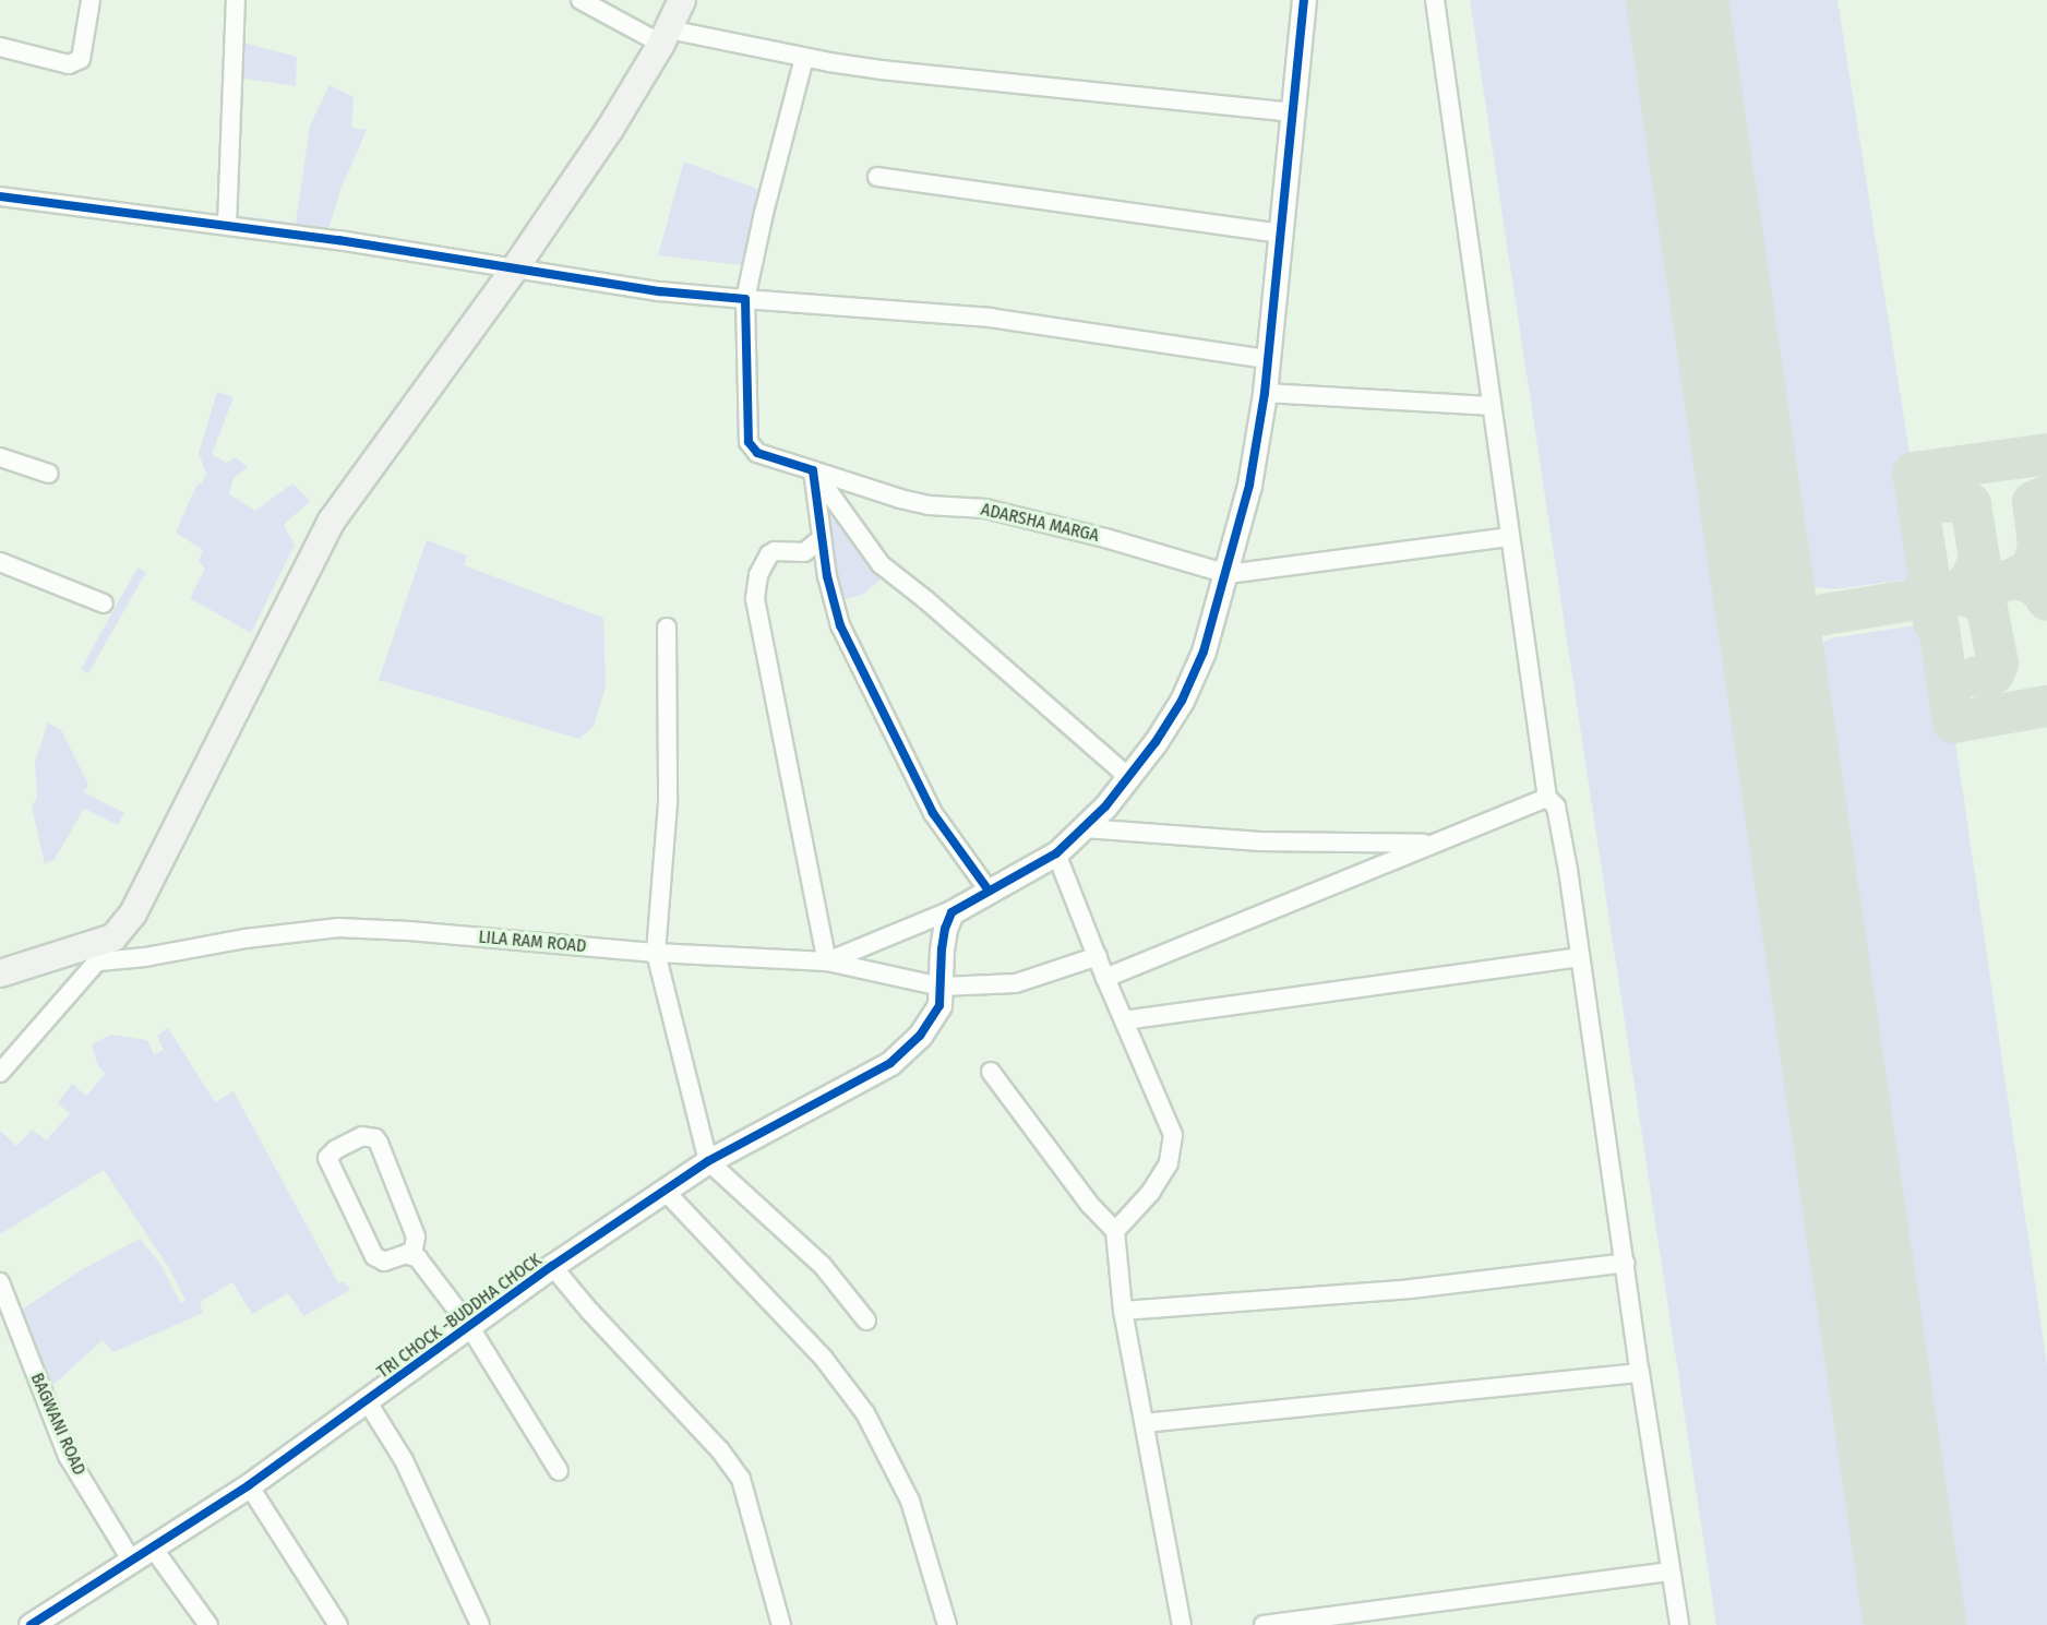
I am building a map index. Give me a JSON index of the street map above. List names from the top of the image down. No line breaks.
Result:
{"streets":{"street":["ADARSHA MARGA","LILA RAM ROAD","TRI CHOCK -BUDDHA CHOCK","BAGWANI ROAD"]},"crossings":[["LILA RAM ROAD","TRI CHOCK -BUDDHA CHOCK"],["TRI CHOCK -BUDDHA CHOCK","BAGWANI ROAD"]]}
